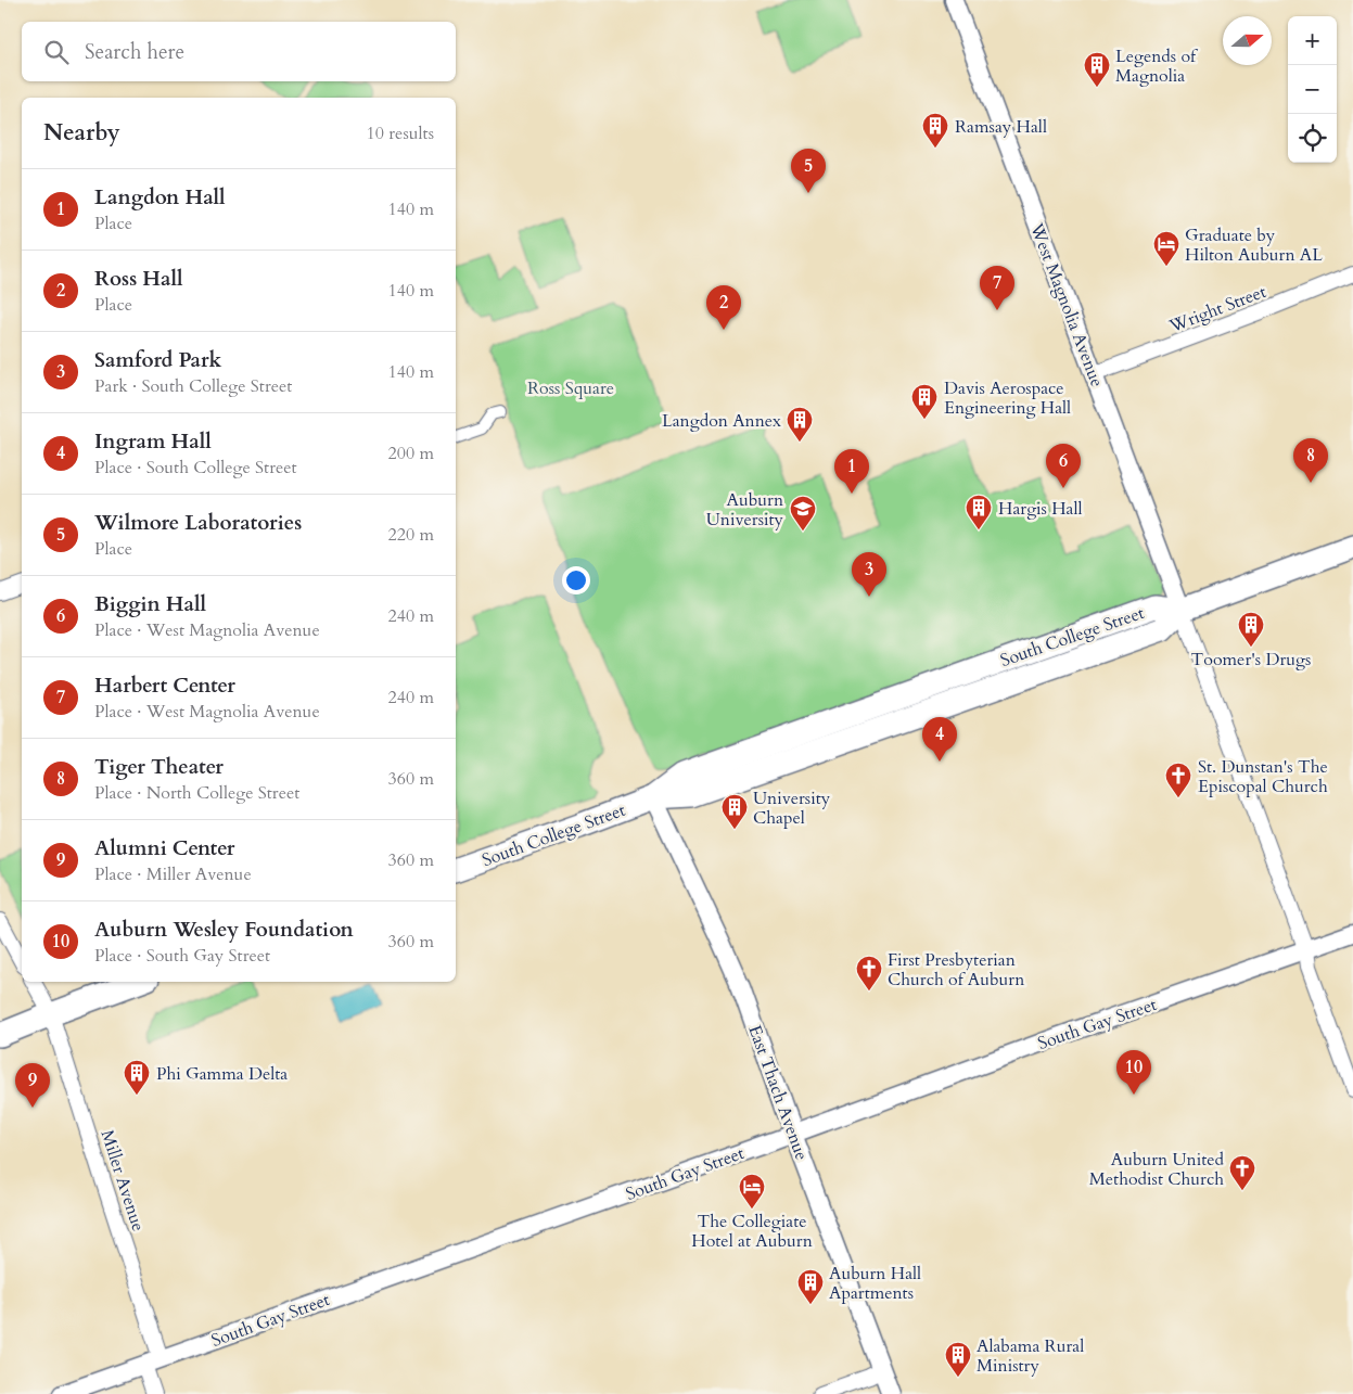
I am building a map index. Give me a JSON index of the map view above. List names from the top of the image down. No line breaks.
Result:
{"streets":{"main road":["South College Street"],"street":["West Magnolia Avenue","Wright Street","South Gay Street","East Thach Avenue","Miller Avenue"]},"crossings":[["West Magnolia Avenue","Wright Street"],["West Magnolia Avenue","South College Street"],["South College Street","East Thach Avenue"],["South Gay Street","East Thach Avenue"],["South Gay Street","Miller Avenue"]],"parks":["Ross Square"],"places":{"building":["Legends of Magnolia","Ramsay Hall","Davis Aerospace Engineering Hall","Langdon Annex","Hargis Hall","Toomer's Drugs","University Chapel","Phi Gamma Delta","Auburn Hall Apartments","Alabama Rural Ministry"],"hotel":["Graduate by Hilton Auburn AL","The Collegiate Hotel at Auburn"],"school or university":["Auburn University"],"church":["St. Dunstan's The Episcopal Church","First Presbyterian Church of Auburn","Auburn United Methodist Church"]},"north":"right","page":{"map_buttons":["+","−"],"search":"Search here","heading":["Nearby","10 results"],"pins":["5","7","2","8","6","1","3","4","10","9"],"list":[{"mark":"1","name":"Langdon Hall","note":"Place","value":"140 m"},{"mark":"2","name":"Ross Hall","note":"Place","value":"140 m"},{"mark":"3","name":"Samford Park","note":"Park · South College Street","value":"140 m"},{"mark":"4","name":"Ingram Hall","note":"Place · South College Street","value":"200 m"},{"mark":"5","name":"Wilmore Laboratories","note":"Place","value":"220 m"},{"mark":"6","name":"Biggin Hall","note":"Place · West Magnolia Avenue","value":"240 m"},{"mark":"7","name":"Harbert Center","note":"Place · West Magnolia Avenue","value":"240 m"},{"mark":"8","name":"Tiger Theater","note":"Place · North College Street","value":"360 m"},{"mark":"9","name":"Alumni Center","note":"Place · Miller Avenue","value":"360 m"},{"mark":"10","name":"Auburn Wesley Foundation","note":"Place · South Gay Street","value":"360 m"}]}}
